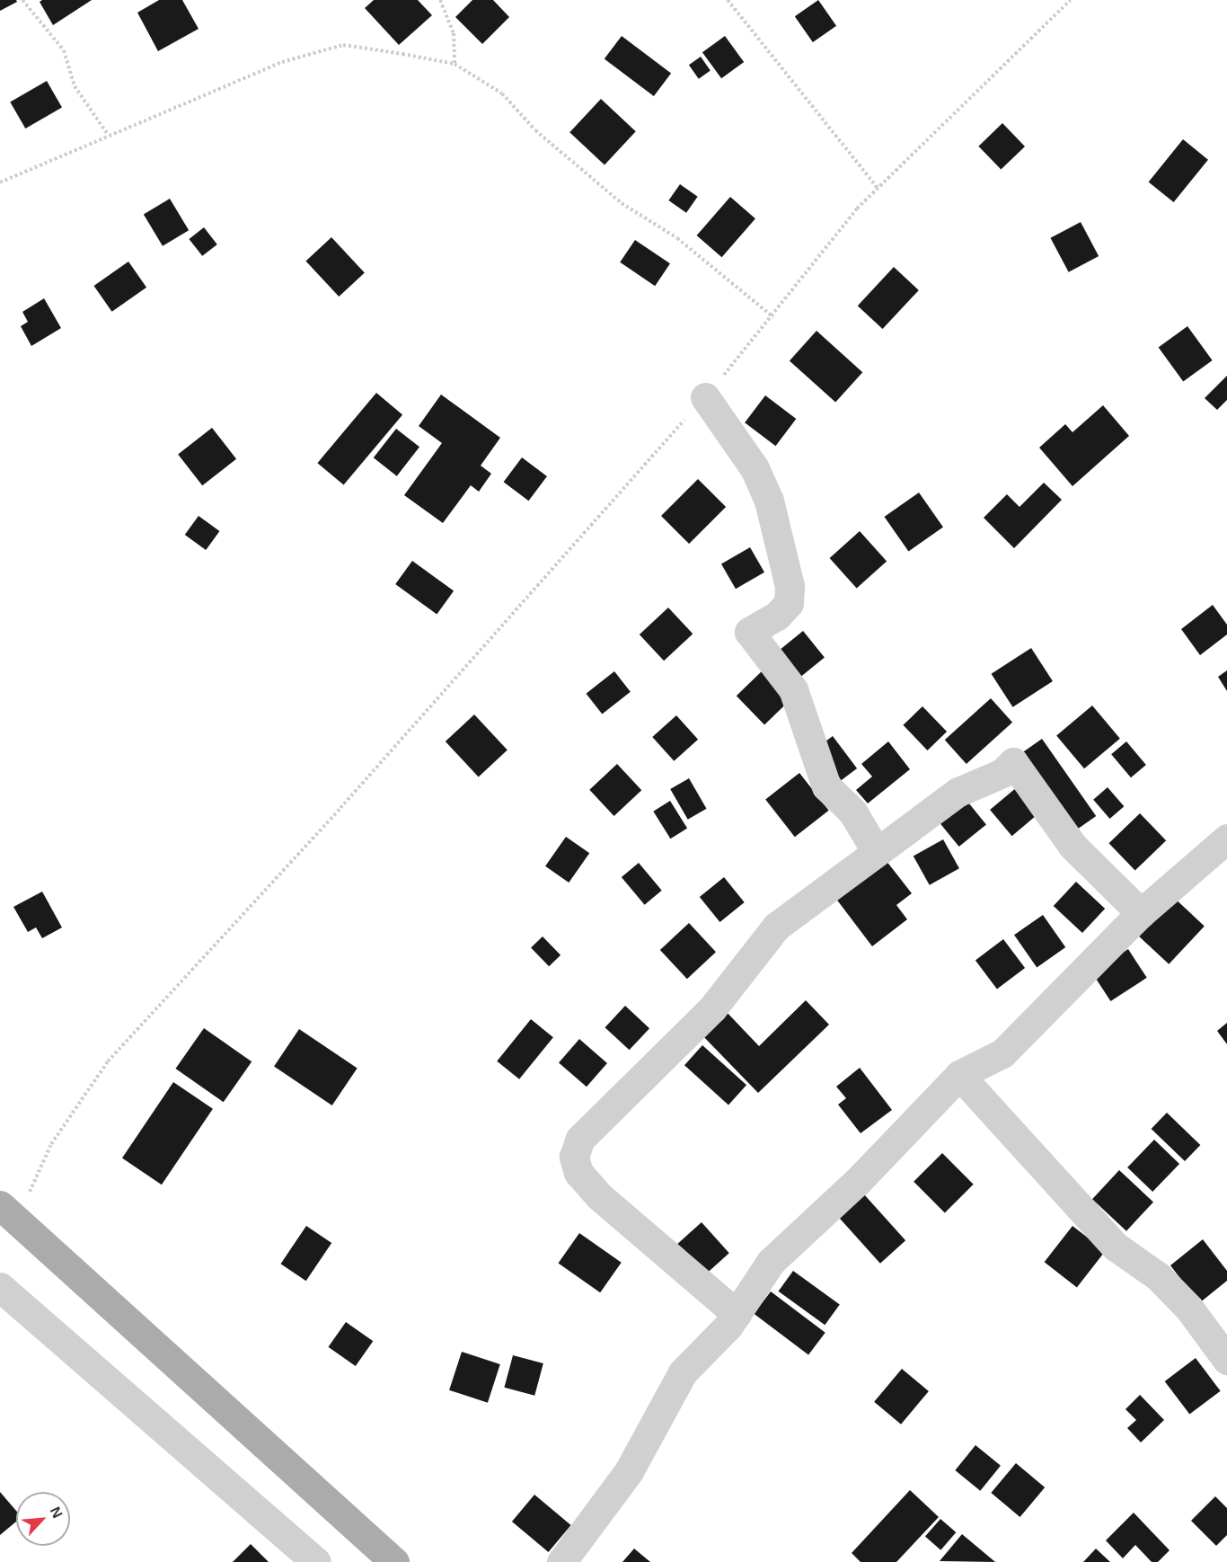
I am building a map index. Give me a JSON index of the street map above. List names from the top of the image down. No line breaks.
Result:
{"north":"top right"}
